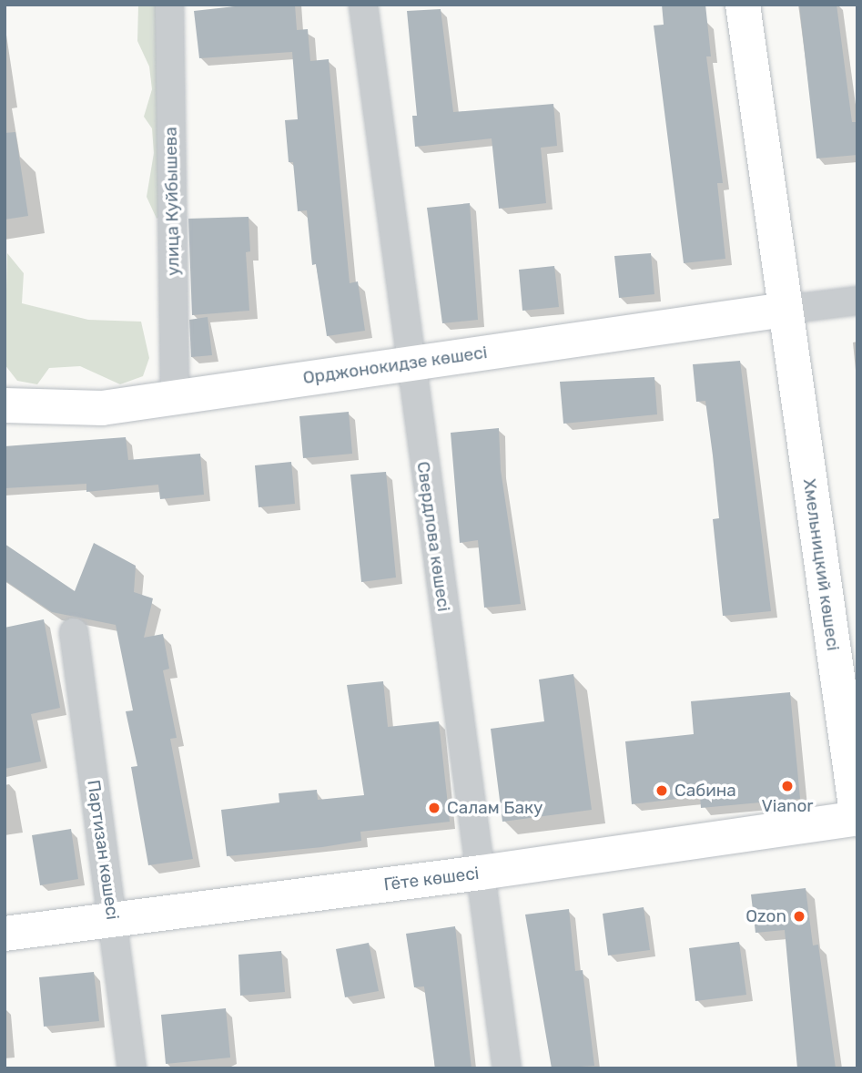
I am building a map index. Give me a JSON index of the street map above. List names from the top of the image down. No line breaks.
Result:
{"streets":{"main road":["Орджонокидзе көшесі","Хмельницкий көшесі","Гёте көшесі"],"street":["улица Куйбышева","Свердлова көшесі","Партизан көшесі"]},"crossings":[["улица Куйбышева","Орджонокидзе көшесі"],["Орджонокидзе көшесі","Свердлова көшесі"],["Орджонокидзе көшесі","Хмельницкий көшесі"],["Свердлова көшесі","Гёте көшесі"],["Хмельницкий көшесі","Гёте көшесі"],["Партизан көшесі","Гёте көшесі"]],"places":["Vianor","Сабина","Салам Баку","Ozon"]}
